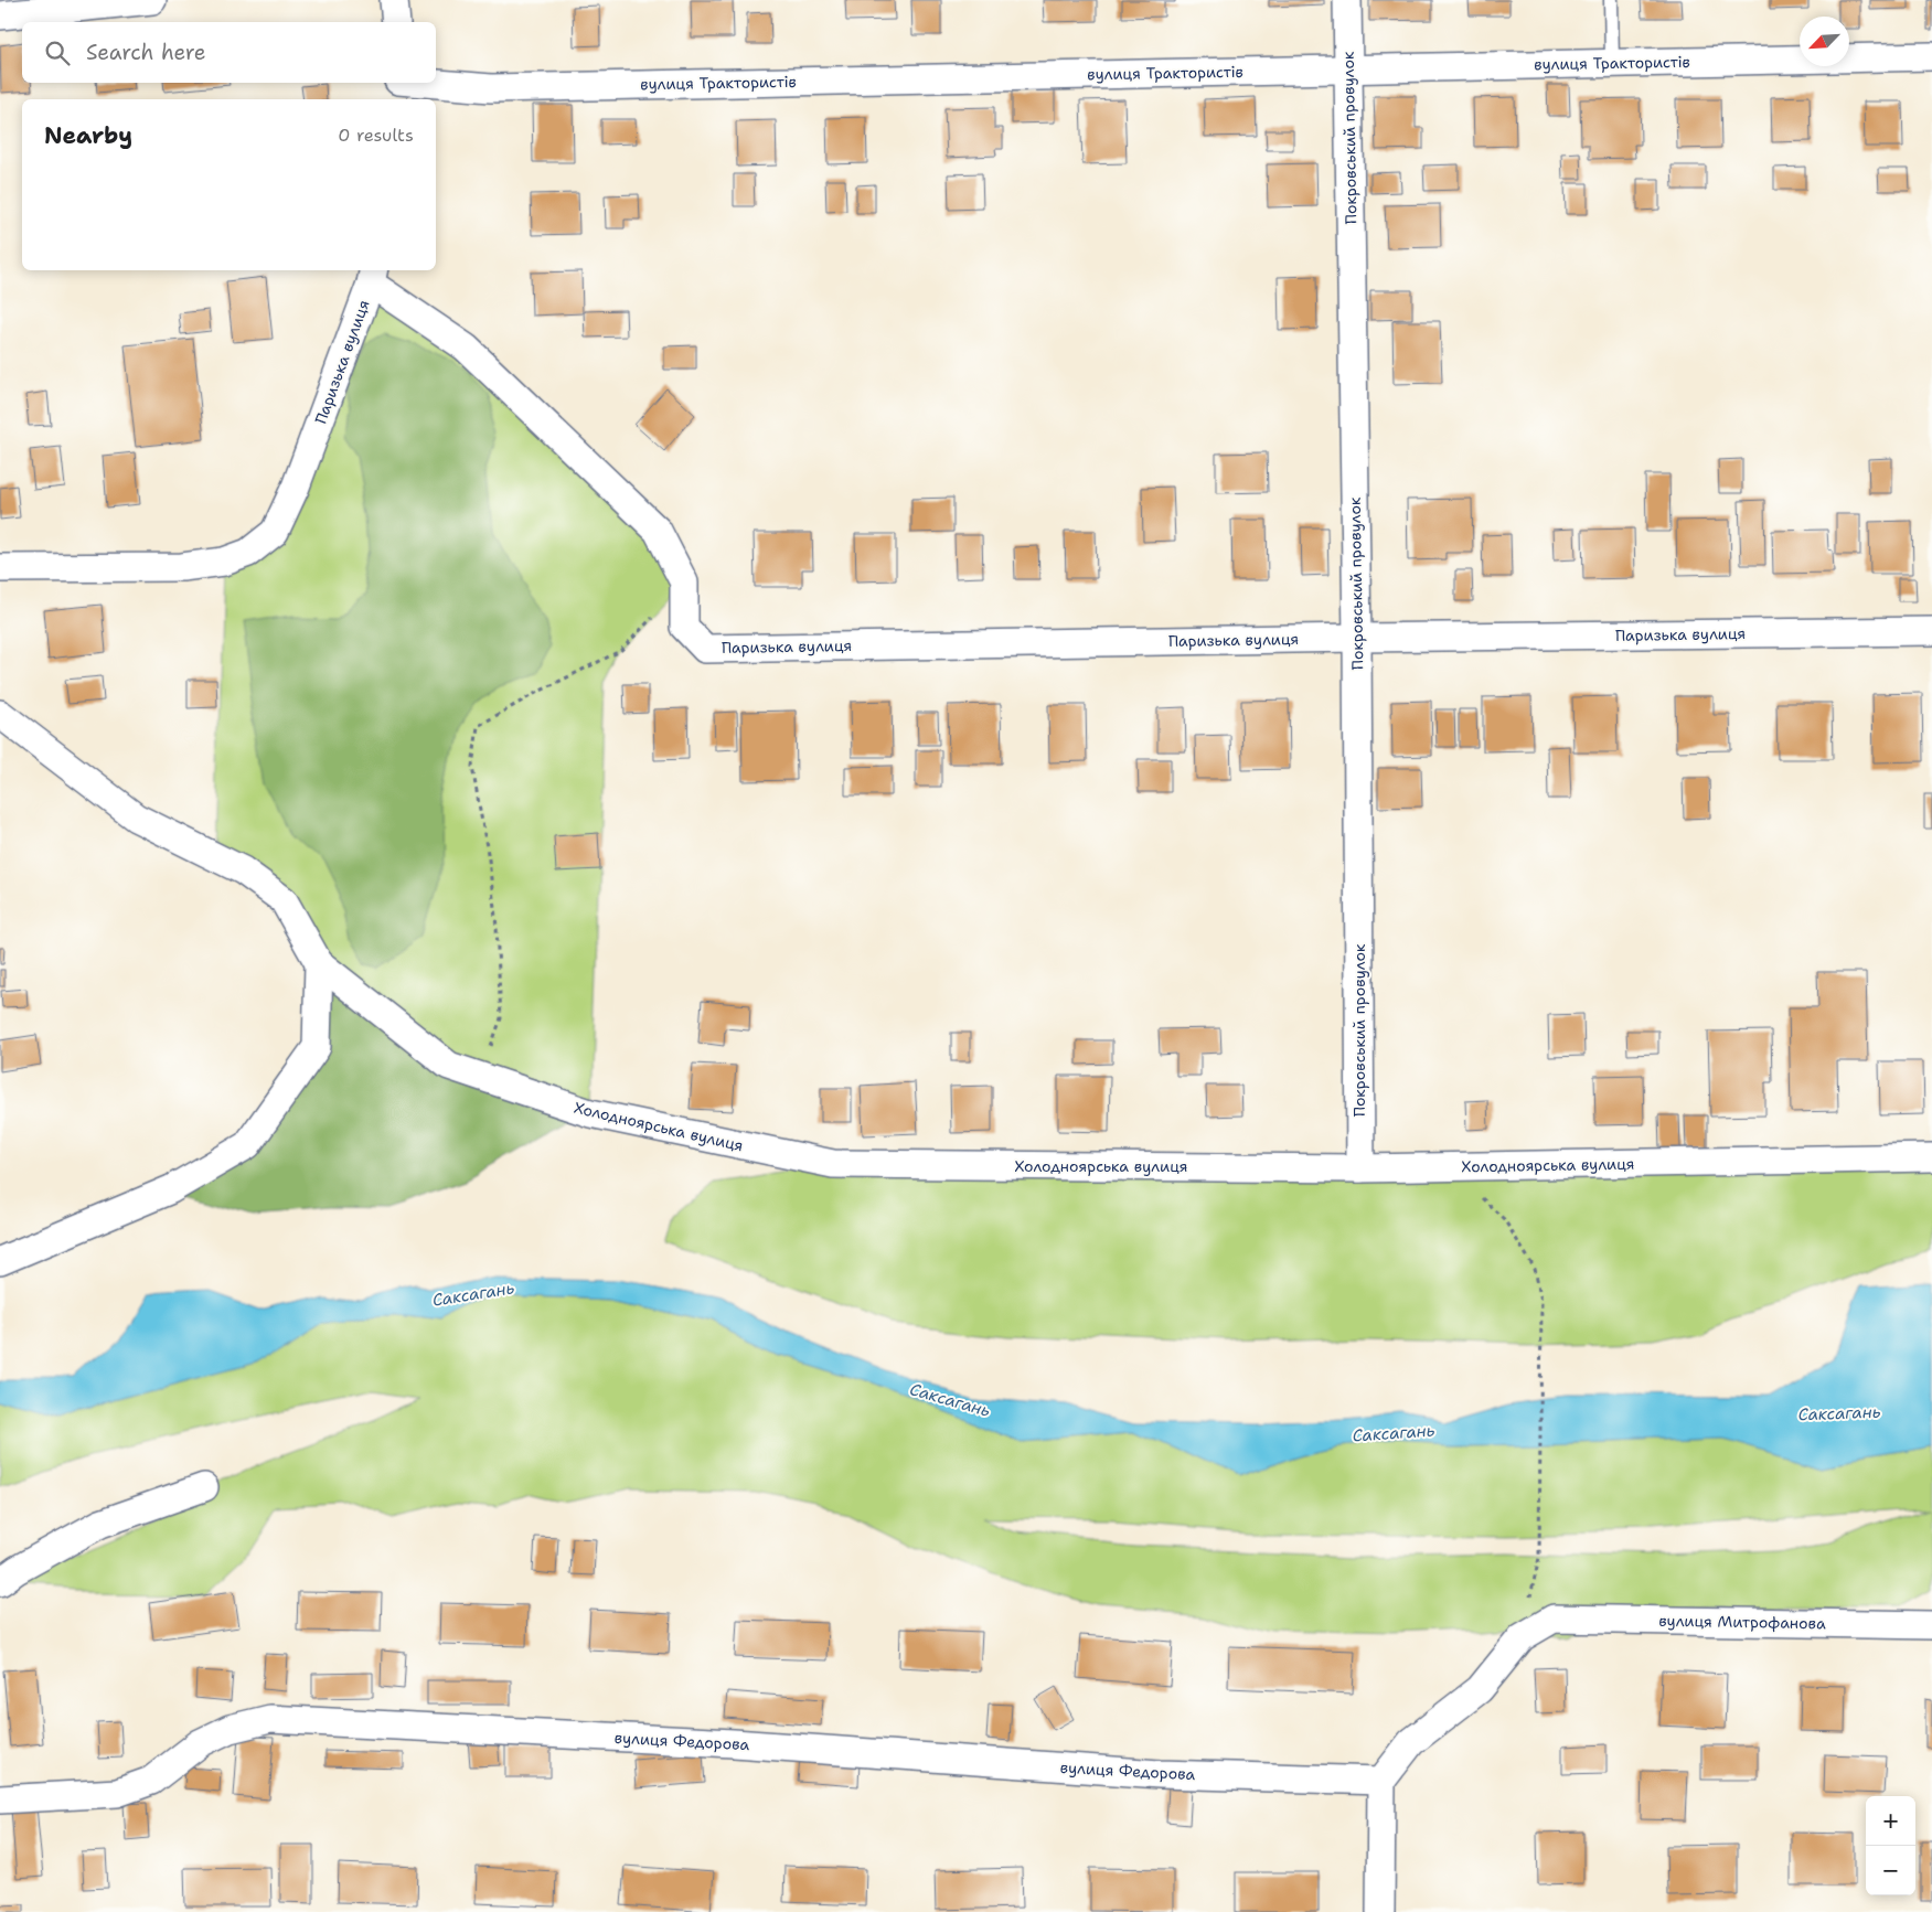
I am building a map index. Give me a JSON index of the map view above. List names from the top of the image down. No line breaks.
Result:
{"streets":{"street":["вулиця Трактористів","Покровський провулок","Паризька вулиця","Холодноярська вулиця","вулиця Митрофанова","вулиця Федорова"]},"crossings":[["вулиця Трактористів","Покровський провулок"],["Покровський провулок","Паризька вулиця"],["Покровський провулок","Холодноярська вулиця"],["вулиця Митрофанова","вулиця Федорова"]],"water":["Саксагань"],"north":"bottom left","page":{"search":"Search here","heading":["Nearby","0 results"],"map_buttons":["+","−"]}}
